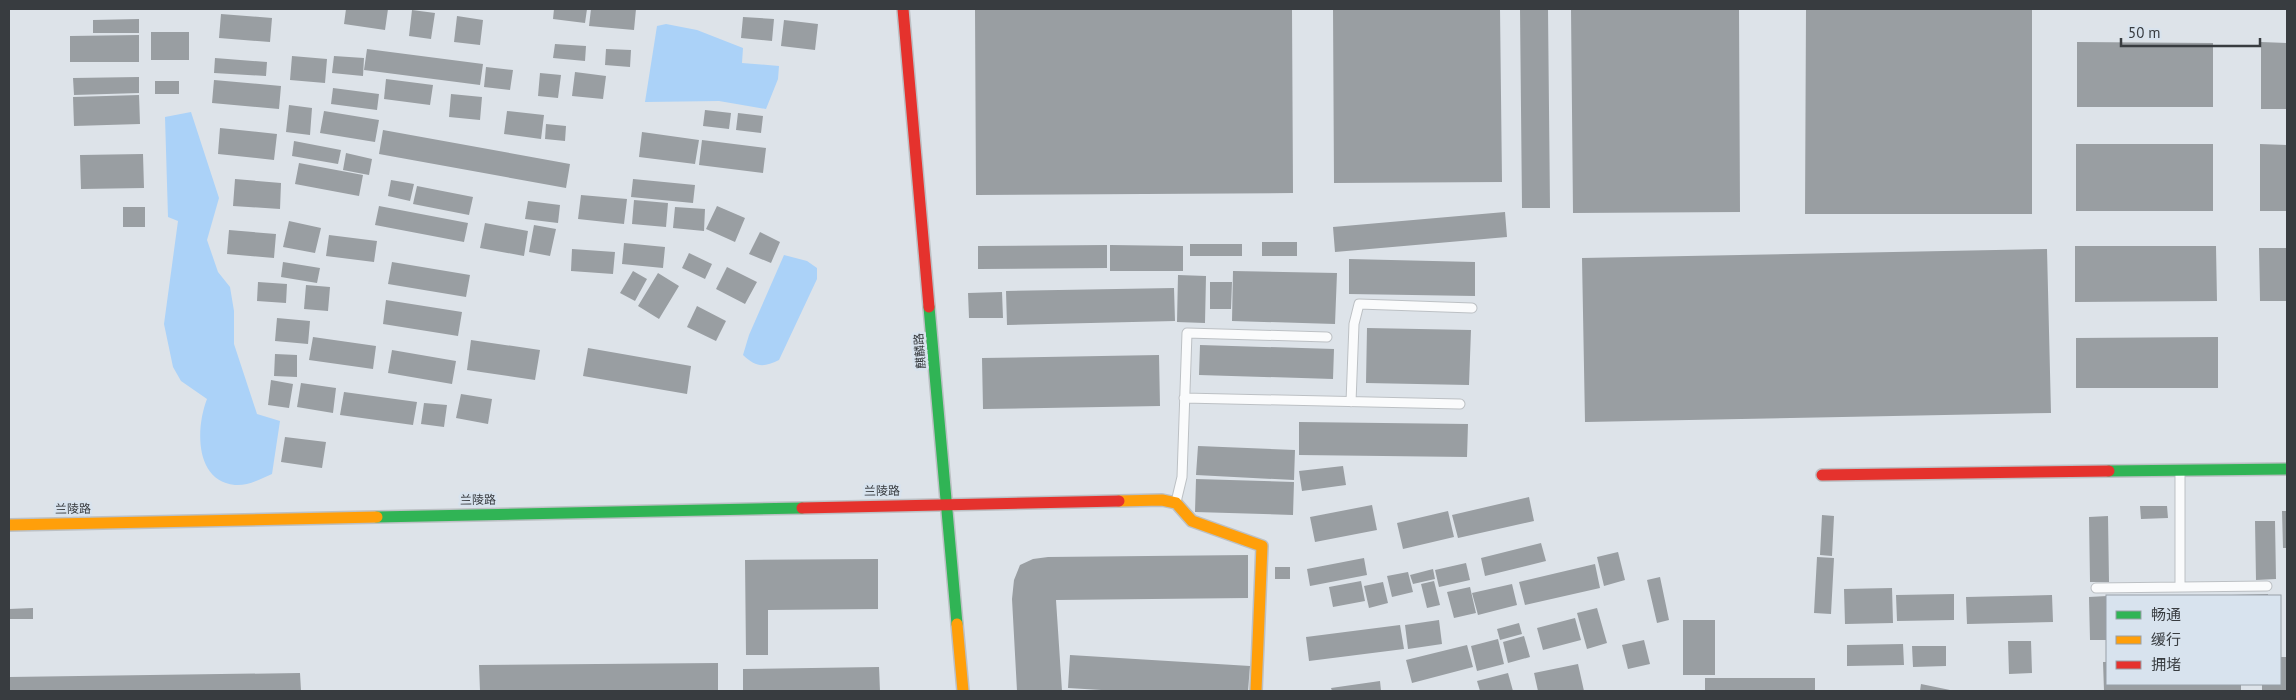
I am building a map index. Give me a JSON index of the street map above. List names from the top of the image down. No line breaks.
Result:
{"streets":{"street":["麒麟路","兰陵路"]},"crossings":[["麒麟路","兰陵路"]],"legend":["畅通","缓行","拥堵"],"scale_bar":"50 m"}
